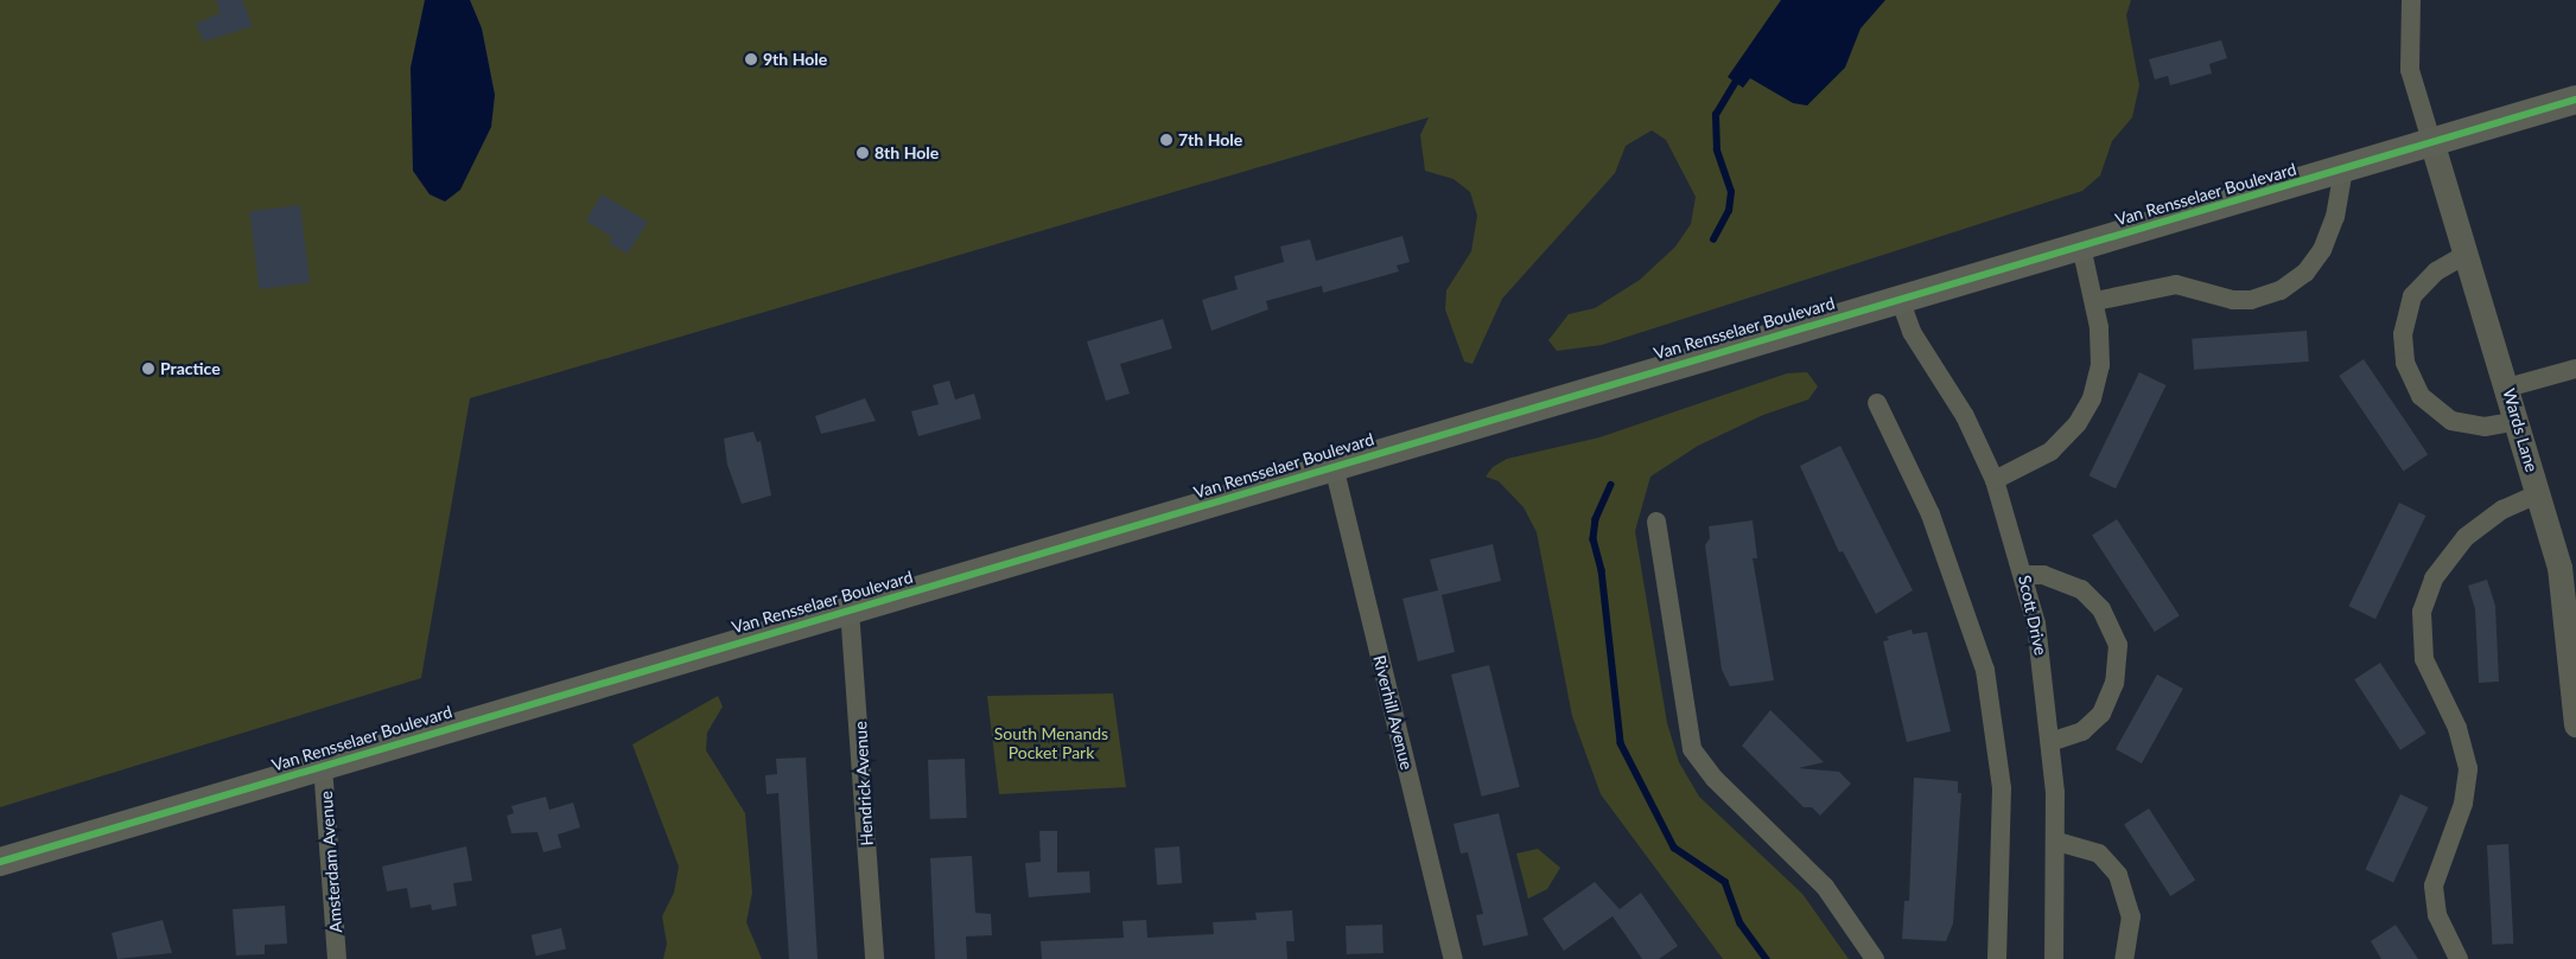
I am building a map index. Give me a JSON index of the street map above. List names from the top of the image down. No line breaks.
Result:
{"streets":{"main road":["Van Rensselaer Boulevard"],"street":["Wards Lane","Scott Drive","Riverhill Avenue","Hendrick Avenue","Amsterdam Avenue"]},"crossings":[["Van Rensselaer Boulevard","Wards Lane"],["Van Rensselaer Boulevard","Scott Drive"],["Van Rensselaer Boulevard","Riverhill Avenue"],["Van Rensselaer Boulevard","Hendrick Avenue"],["Van Rensselaer Boulevard","Amsterdam Avenue"]],"parks":["South Menands Pocket Park"],"places":["9th Hole","7th Hole","8th Hole","Practice"]}
